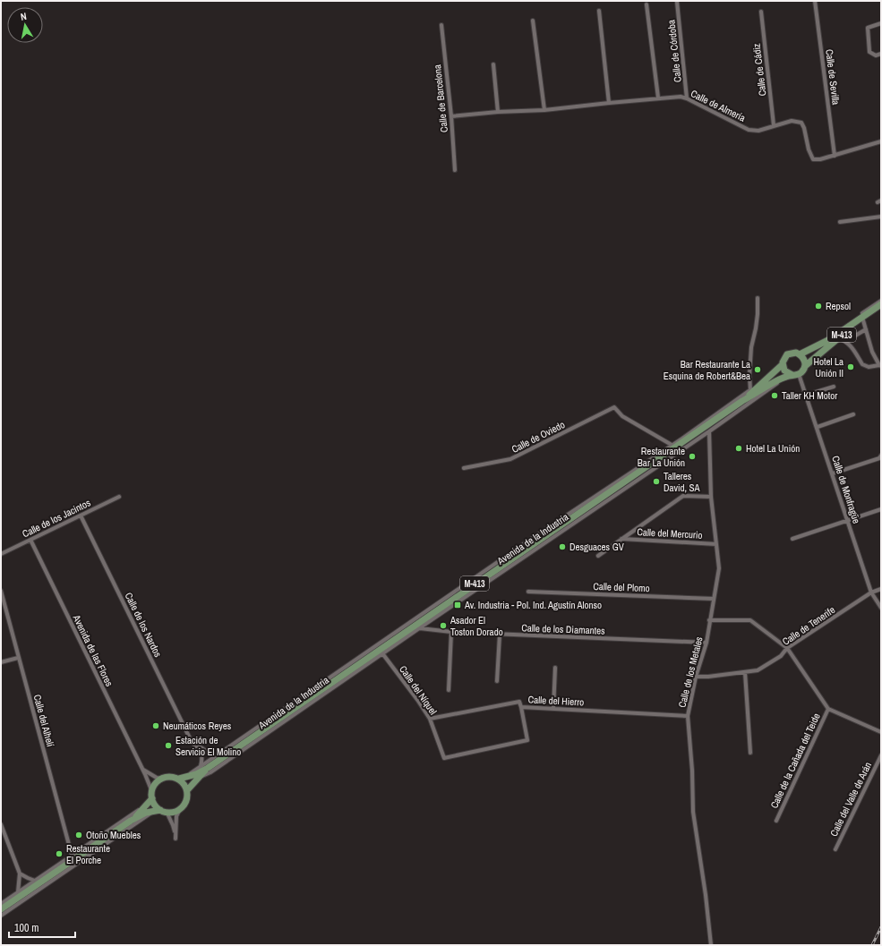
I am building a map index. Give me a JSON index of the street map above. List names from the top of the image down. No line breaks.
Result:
{"streets":{"main road":["M-413","Avenida de la Industria"],"street":["Calle de Córdoba","Calle de Cádiz","Calle de Sevilla","Calle de Barcelona","Calle de Almería","Calle de Oviedo","Calle de Monfragüe","Calle de los Jacintos","Calle del Mercurio","Calle del Plomo","Calle de los Nardos","Calle de Tenerife","Calle de los Diamantes","Avenida de las Flores","Calle de los Metales","Calle del Níquel","Calle del Hierro","Calle del Alhelí","Calle de la Cañada del Teide","Calle del Valle de Arán"]},"crossings":[["Calle de Córdoba","Calle de Almería"],["Calle de Cádiz","Calle de Almería"],["Calle de Sevilla","Calle de Almería"],["Calle de Barcelona","Calle de Almería"],["M-413","Calle de Monfragüe"],["M-413","Avenida de la Industria"],["M-413","Avenida de las Flores"],["Calle de Oviedo","Avenida de la Industria"],["Calle de Monfragüe","Avenida de la Industria"],["Calle de Monfragüe","Calle de Tenerife"],["Calle de los Jacintos","Calle de los Nardos"],["Calle de los Jacintos","Avenida de las Flores"],["Calle del Mercurio","Calle de los Metales"],["Avenida de la Industria","Calle de los Nardos"],["Avenida de la Industria","Calle de los Diamantes"],["Avenida de la Industria","Avenida de las Flores"],["Avenida de la Industria","Calle de los Metales"],["Avenida de la Industria","Calle del Níquel"],["Calle del Plomo","Calle de los Metales"],["Calle de Tenerife","Calle de los Metales"],["Calle de los Diamantes","Calle de los Metales"],["Calle de los Metales","Calle del Hierro"],["Calle del Níquel","Calle del Hierro"]],"places":{"other":["Repsol","Hotel La Unión II","Bar Restaurante La Esquina de Robert&Bea","Taller KH Motor","Hotel La Unión","Restaurante Bar La Unión","Talleres David, SA","Desguaces GV","Asador El Toston Dorado","Neumáticos Reyes","Estación de Servicio El Molino","Otoño Muebles","Restaurante El Porche"],"transit":["Av. Industria - Pol. Ind. Agustín Alonso"]},"scale_bar":"100 m","north":"top"}
